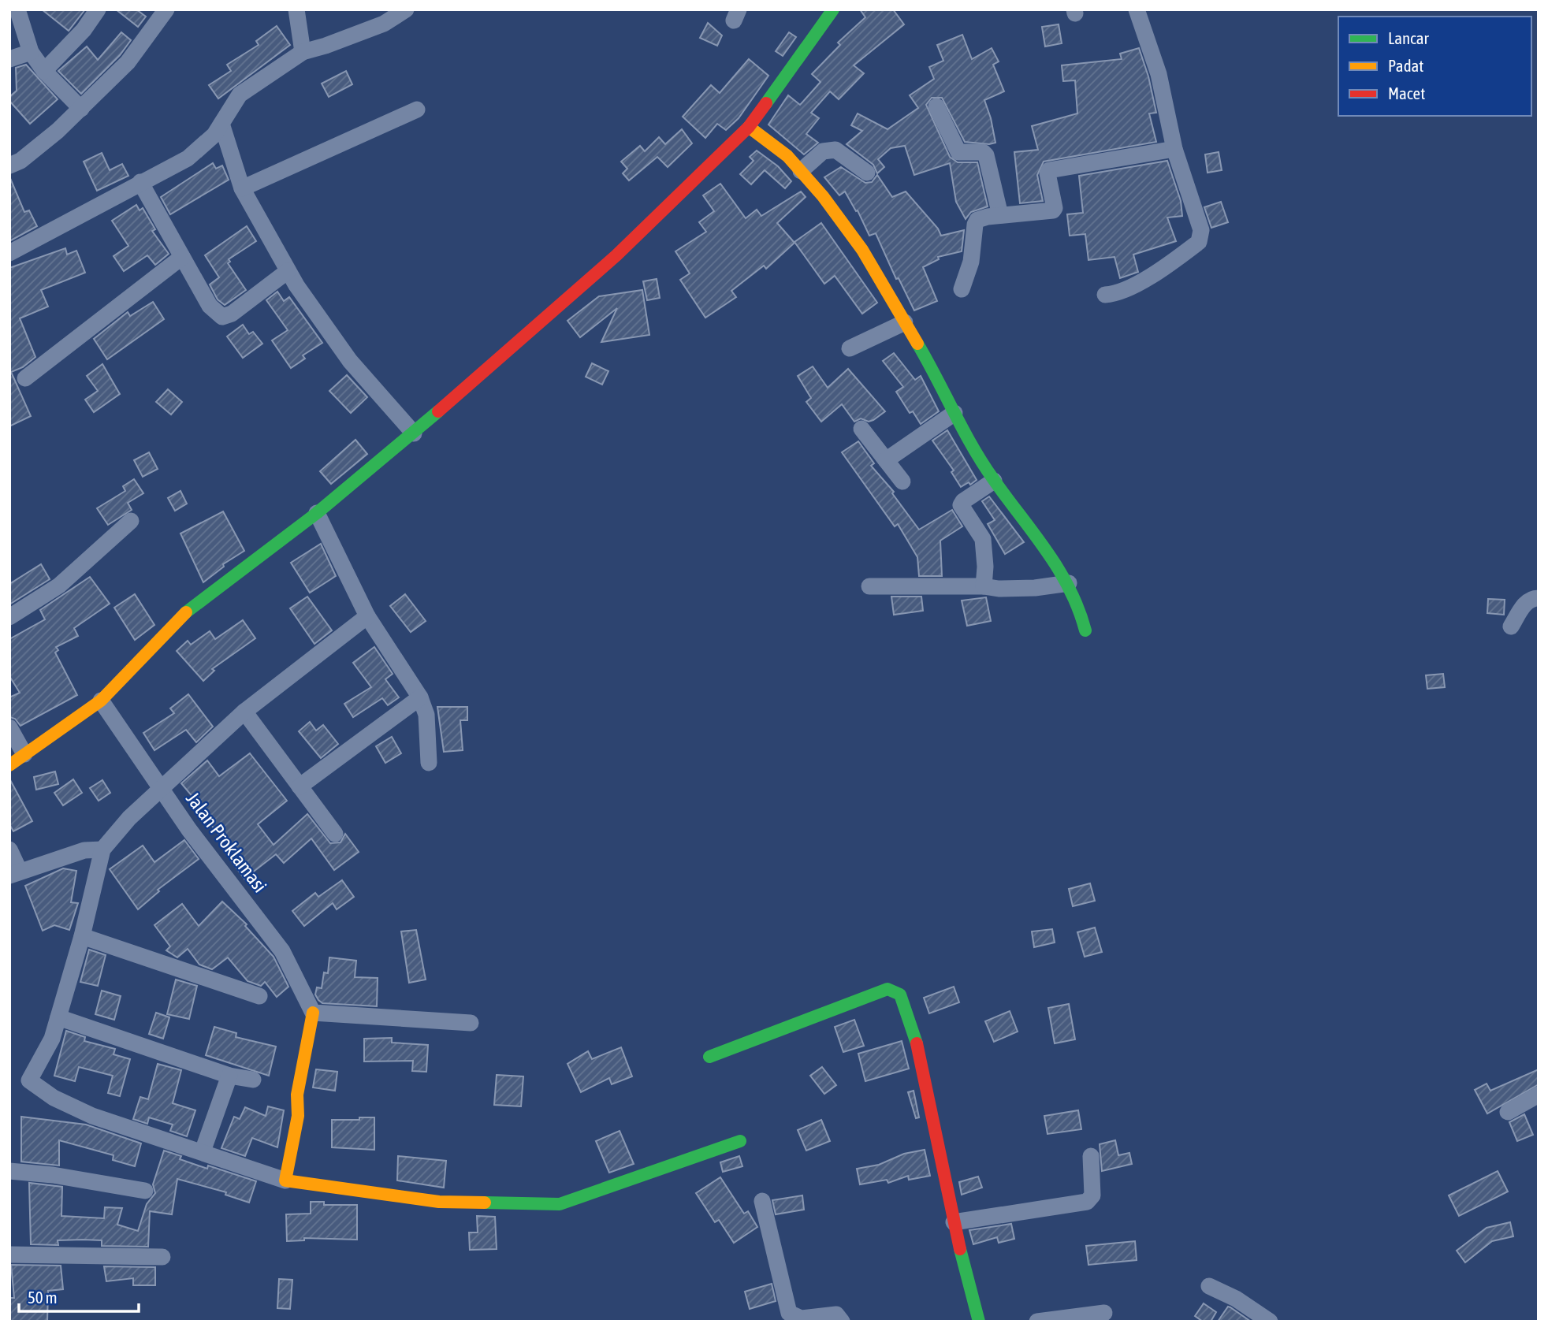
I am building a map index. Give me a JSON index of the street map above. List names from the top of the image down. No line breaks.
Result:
{"streets":{"street":["Jalan Proklamasi"]},"legend":["Lancar","Padat","Macet"],"scale_bar":"50 m"}
